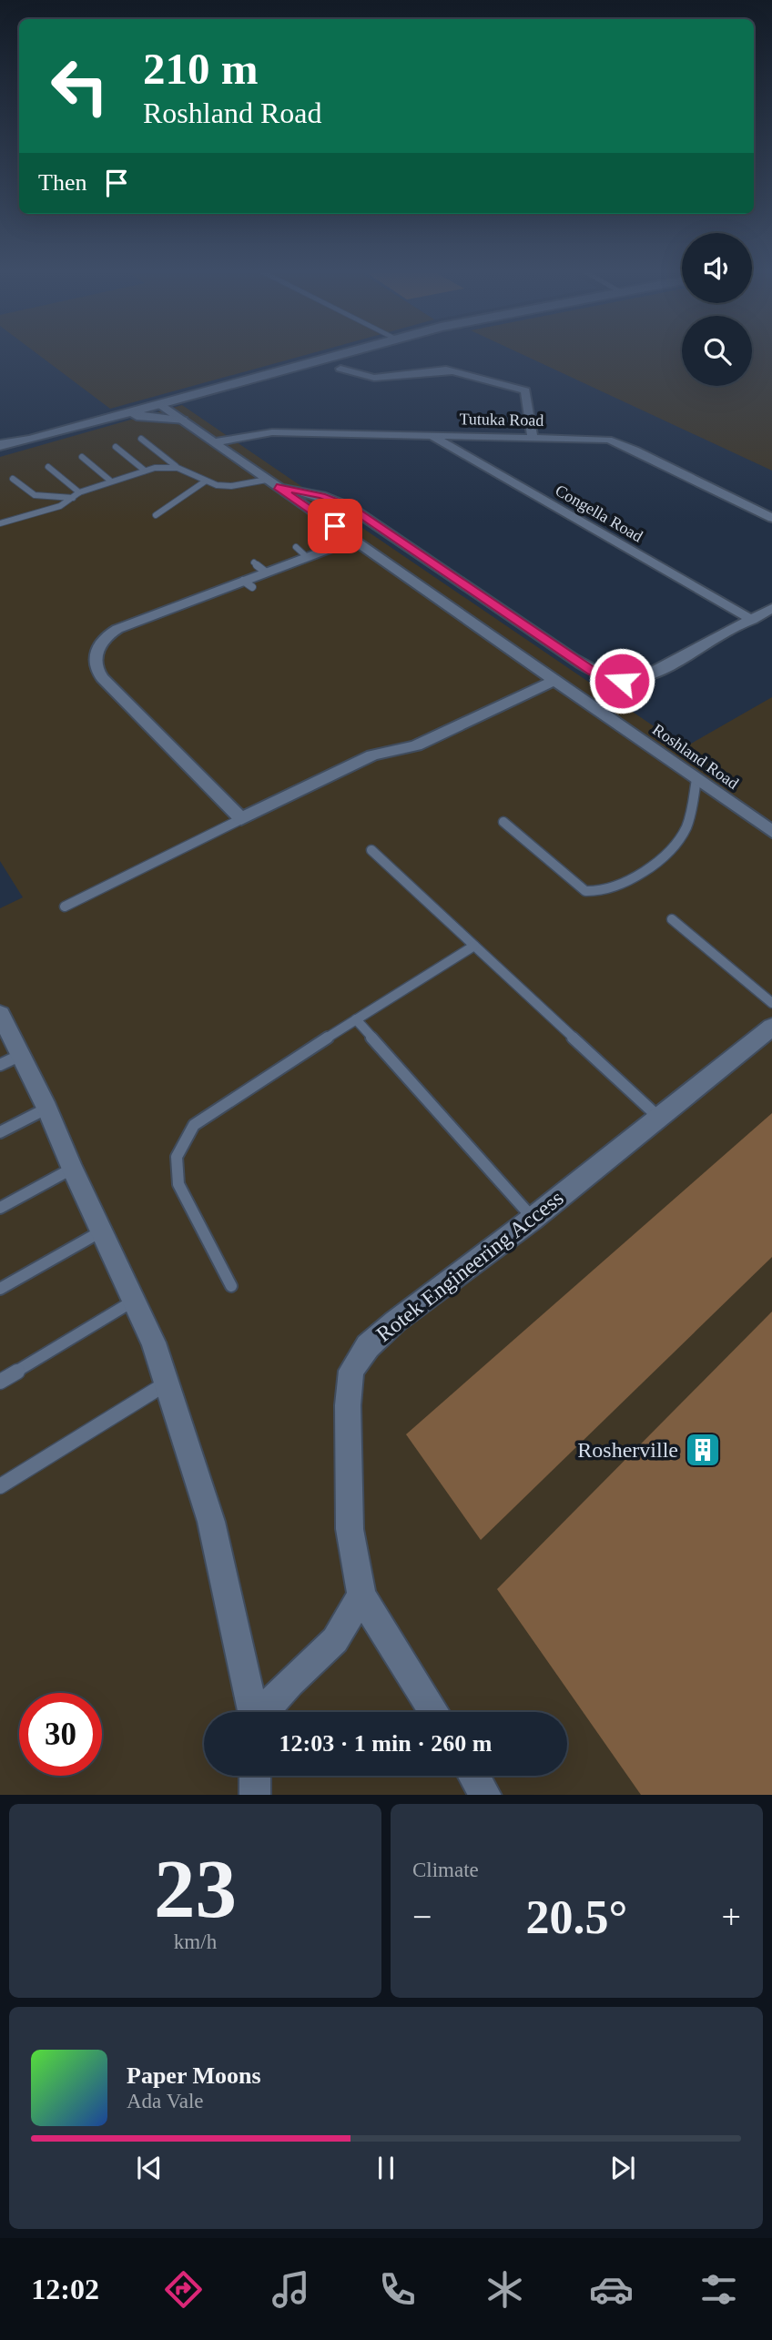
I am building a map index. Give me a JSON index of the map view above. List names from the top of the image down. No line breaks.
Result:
{"streets":{"street":["Tutuka Road","Congella Road","Roshland Road","Rotek Engineering Access"]},"crossings":[["Tutuka Road","Congella Road"],["Tutuka Road","Roshland Road"]],"places":{"building":["Rosherville"]},"page":{"turn":["210 m","Roshland Road"],"then":"Then","limit":"30","trip":"12:03 · 1 min · 260 m","tile":[["23","km/h"],"Climate"],"heat":["−","20.5°","+"],"song":["Paper Moons","Ada Vale"],"tabs":"12:02"}}
